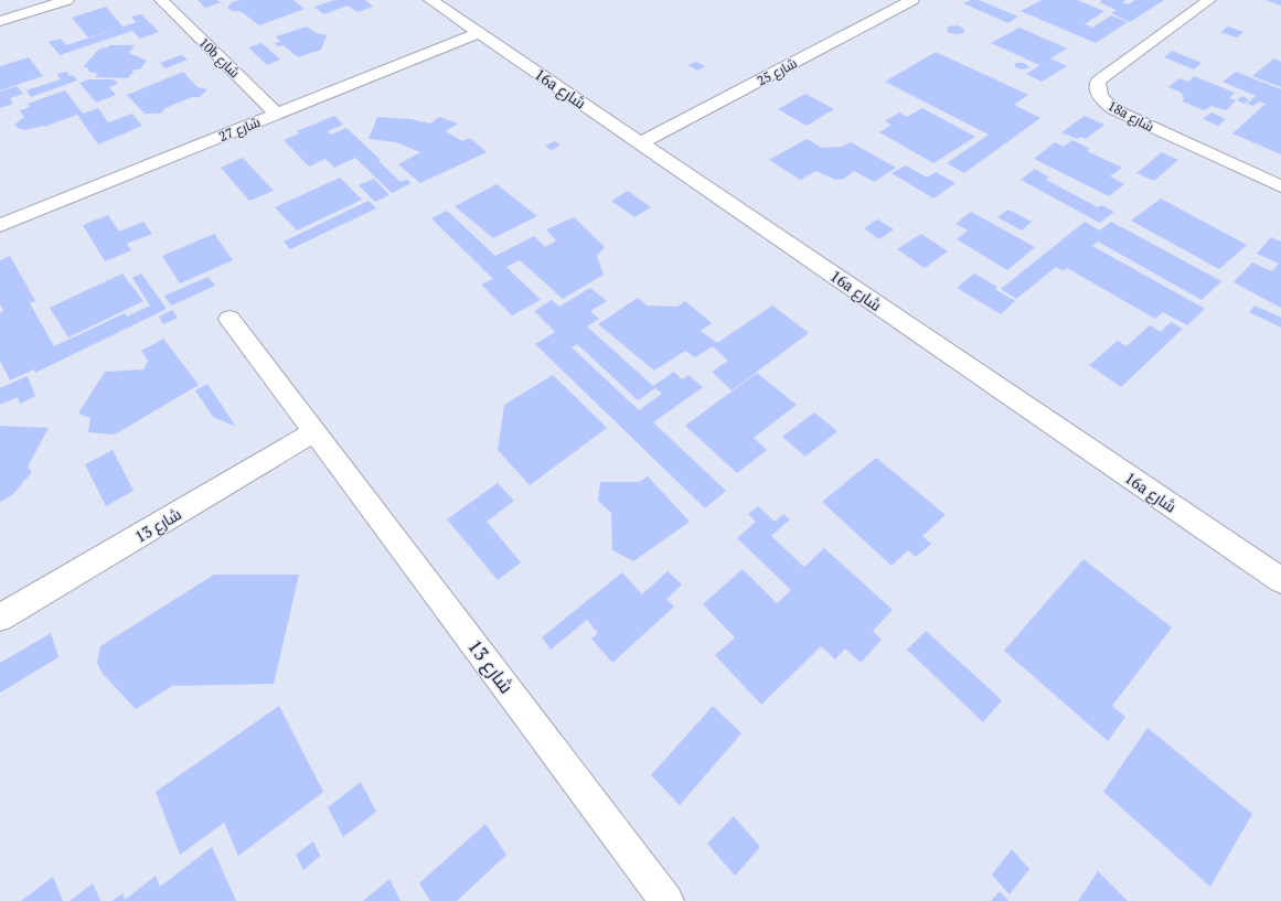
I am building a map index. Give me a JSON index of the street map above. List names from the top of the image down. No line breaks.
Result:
{"streets":{"street":["10b شارع","شارع 25","16a شارع","18a شارع","شارع 27","شارع 13"]},"crossings":[["10b شارع","شارع 27"],["شارع 25","16a شارع"],["16a شارع","شارع 27"]]}
